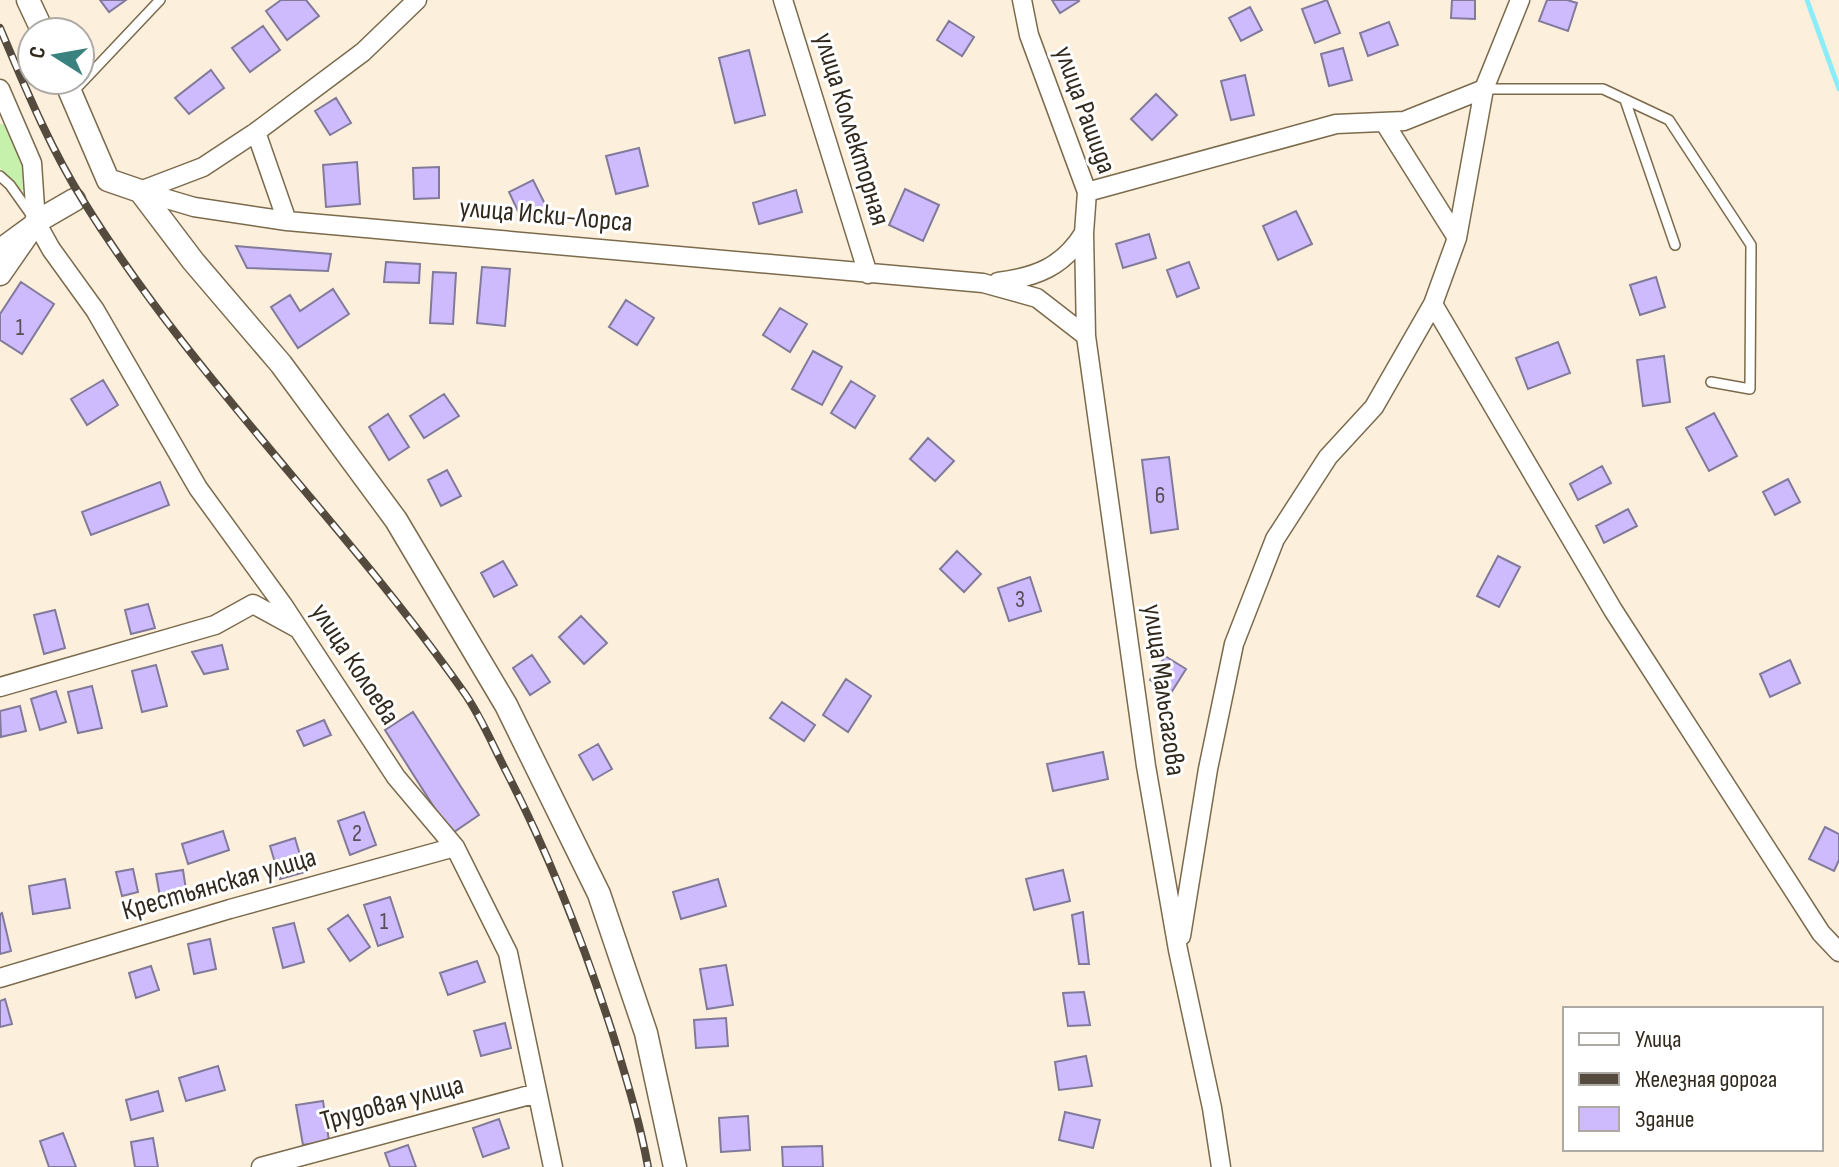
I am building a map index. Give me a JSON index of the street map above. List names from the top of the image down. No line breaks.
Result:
{"streets":{"street":["улица Рашида","улица Коллекторная","улица Иски-Лорса","улица Колоева","улица Мальсагова","Крестьянская улица","Трудовая улица"]},"crossings":[["улица Рашида","улица Мальсагова"],["улица Коллекторная","улица Иски-Лорса"],["улица Колоева","Крестьянская улица"],["улица Колоева","Трудовая улица"]],"house_numbers":["1","6","3","2","1"],"legend":["Улица","Железная дорога","Здание"],"north":"left"}
